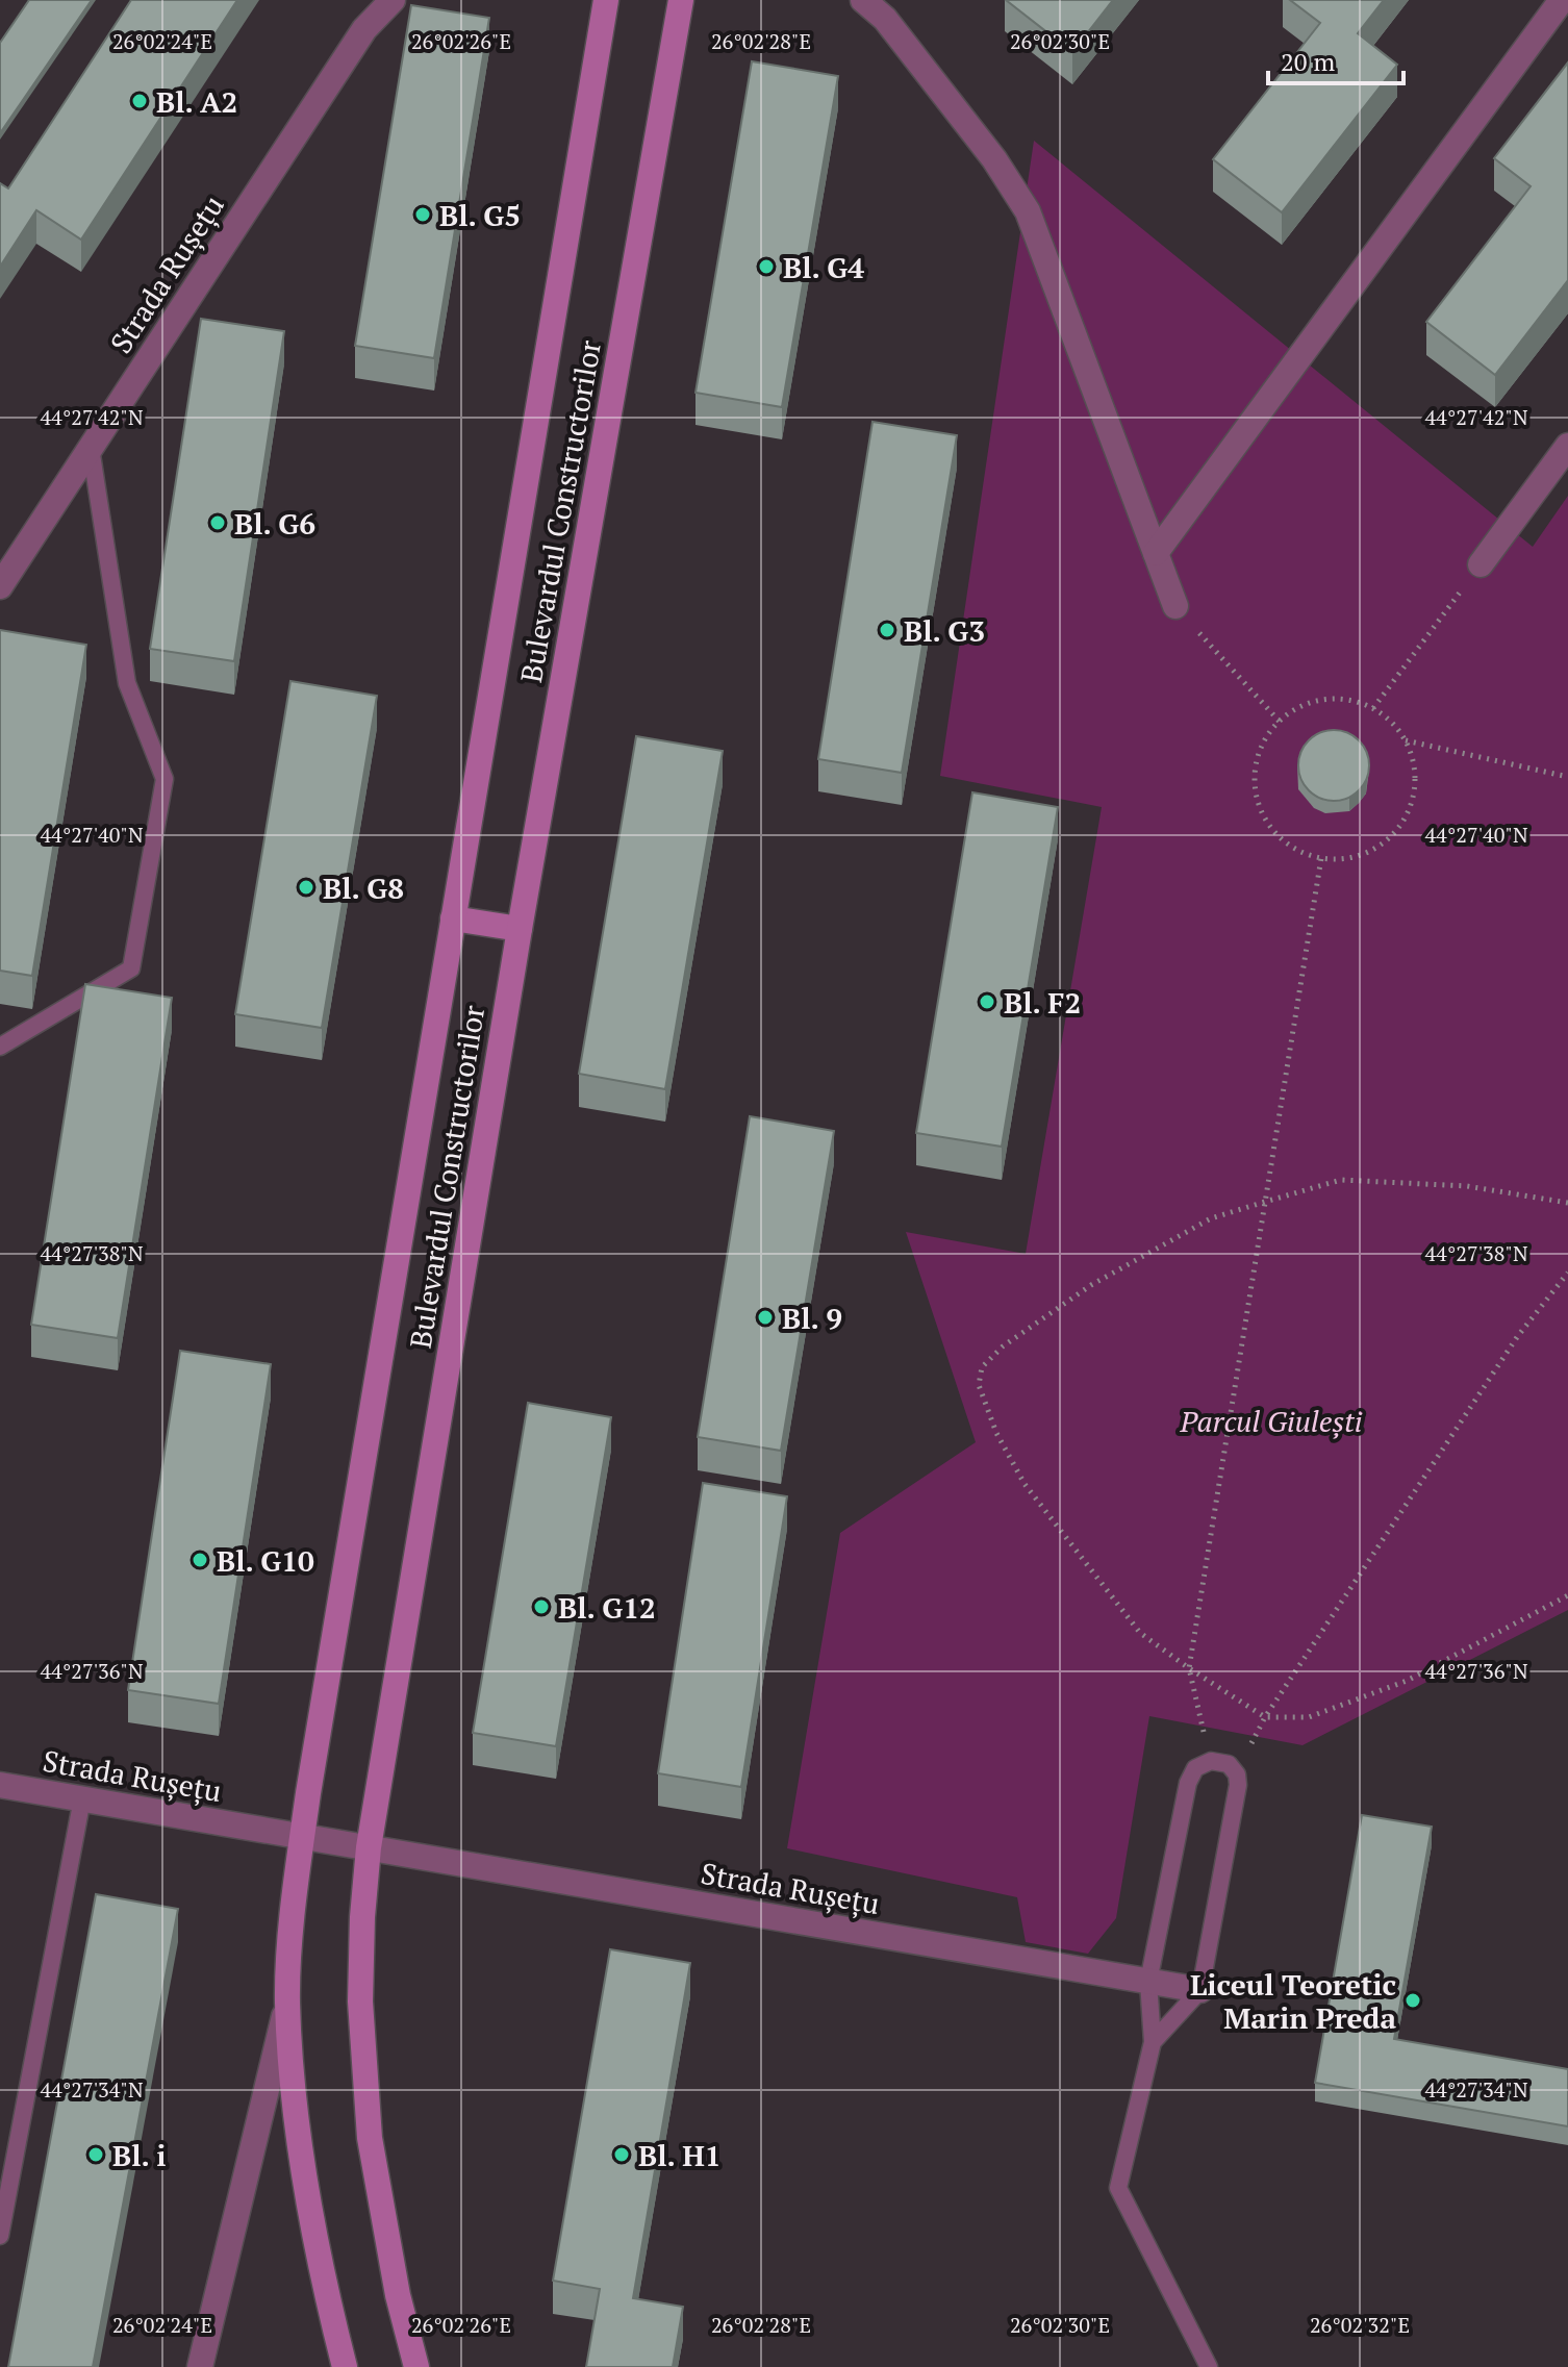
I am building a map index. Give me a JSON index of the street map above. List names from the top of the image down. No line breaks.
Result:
{"streets":{"street":["Strada Rușețu","Bulevardul Constructorilor"]},"crossings":[["Strada Rușețu","Bulevardul Constructorilor"]],"parks":["Parcul Giulești"],"places":["Bl. A2","Bl. G5","Bl. G4","Bl. G6","Bl. G3","Bl. G8","Bl. F2","Bl. 9","Bl. G10","Bl. G12","Liceul Teoretic Marin Preda","Bl. i","Bl. H1"],"scale_bar":"20 m","coordinates":["26°02'24\"E","26°02'26\"E","26°02'28\"E","26°02'30\"E","44°27'42\"N","44°27'40\"N","44°27'38\"N","44°27'36\"N","44°27'34\"N","26°02'32\"E"]}
